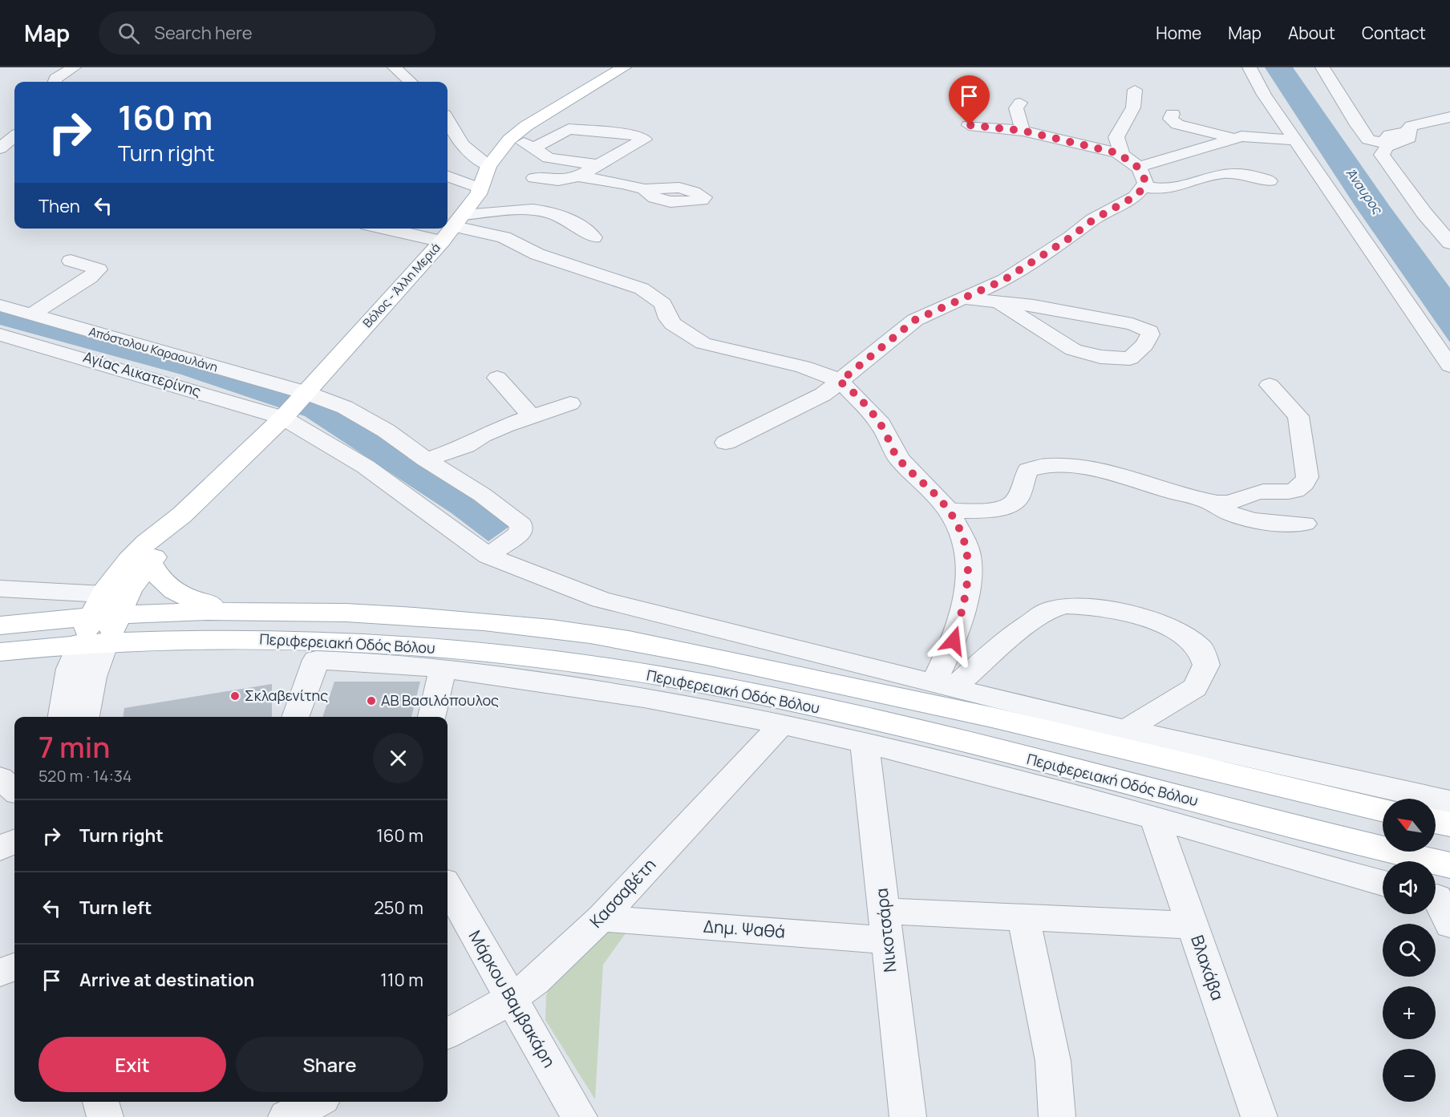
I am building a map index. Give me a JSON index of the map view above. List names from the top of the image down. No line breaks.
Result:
{"streets":{"main road":["Βόλος - Άλλη Μεριά","Περιφερειακή Οδός Βόλου"],"street":["Απόστολου Καραουλάνη","Αγίας Αικατερίνης","Κασσαβέτη","Δημ. Ψαθά","Νικοτσάρα","Βλαχάβα","Μάρκου Βαμβακάρη"]},"crossings":[["Βόλος - Άλλη Μεριά","Απόστολου Καραουλάνη"],["Βόλος - Άλλη Μεριά","Αγίας Αικατερίνης"],["Βόλος - Άλλη Μεριά","Περιφερειακή Οδός Βόλου"],["Απόστολου Καραουλάνη","Αγίας Αικατερίνης"],["Κασσαβέτη","Δημ. Ψαθά"],["Κασσαβέτη","Μάρκου Βαμβακάρη"],["Δημ. Ψαθά","Νικοτσάρα"],["Δημ. Ψαθά","Βλαχάβα"]],"water":["Άναυρος"],"places":["Σκλαβενίτης","ΑΒ Βασιλόπουλος"],"north":"top left","page":{"header":"Map","search":"Search here","nav":["Home","Map","About","Contact"],"turn":["160 m","Turn right"],"then":"Then","heading":["7 min","520 m · 14:34"],"map_buttons":["+","−"],"list":[{"name":"Turn right","value":"160 m"},{"name":"Turn left","value":"250 m"},{"name":"Arrive at destination","value":"110 m"}],"buttons":["Exit","Share"]}}
